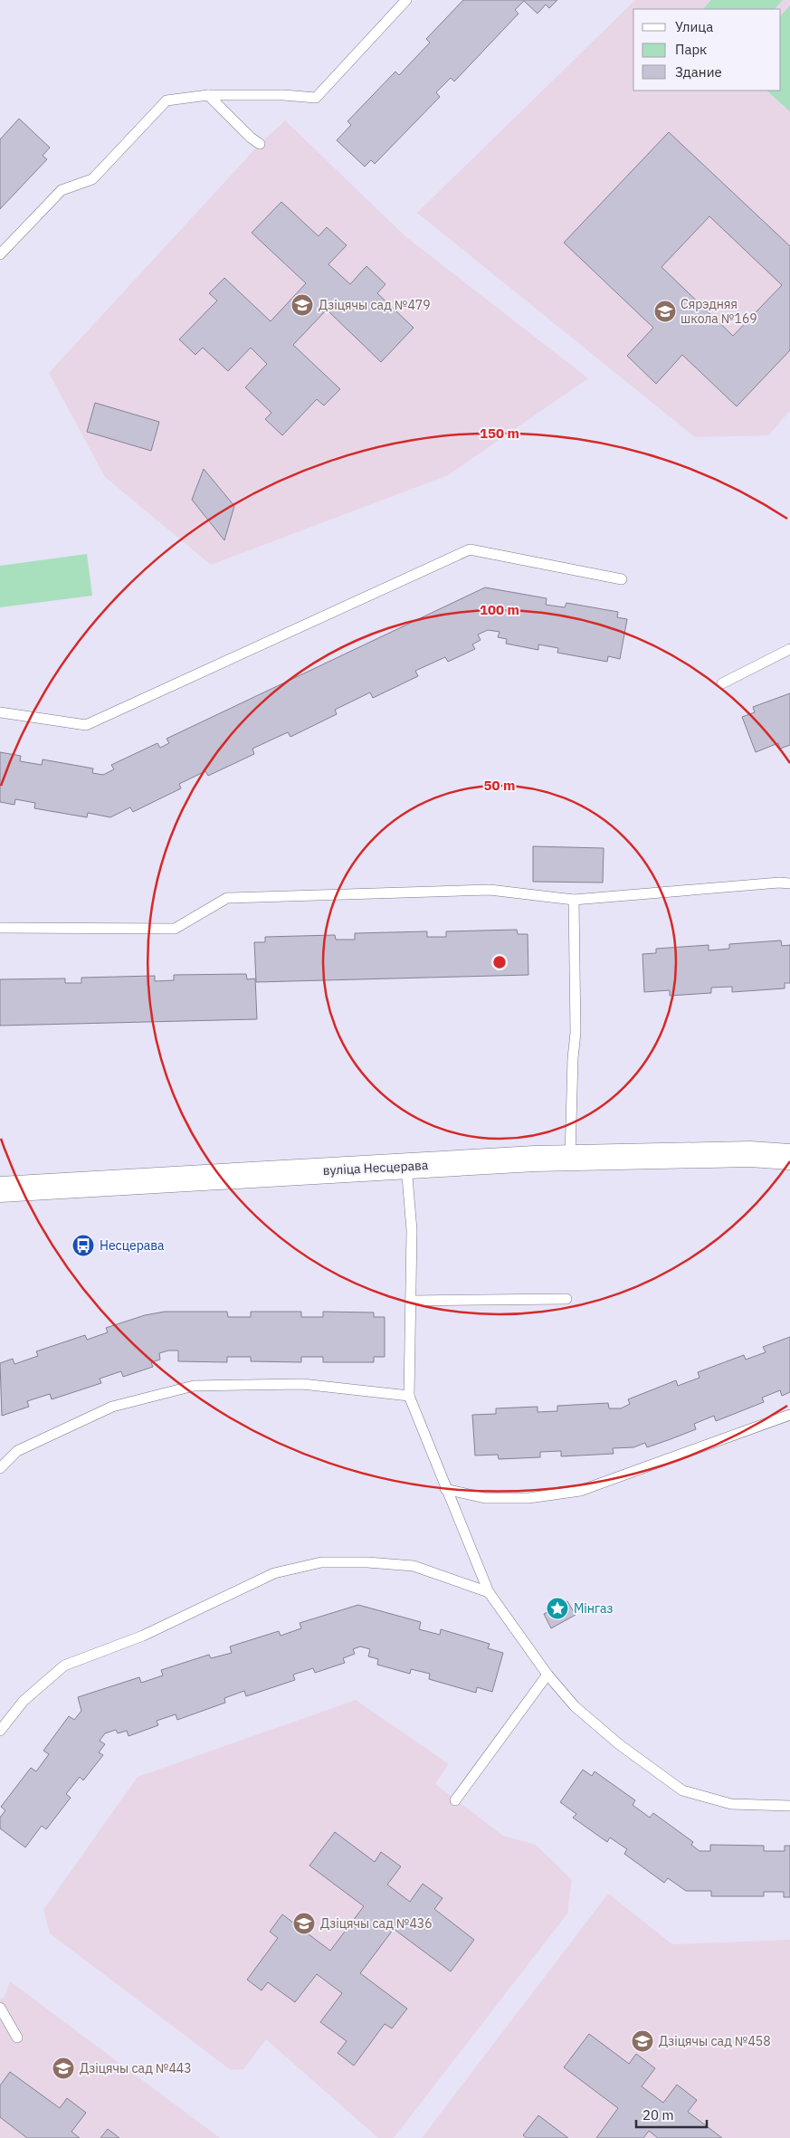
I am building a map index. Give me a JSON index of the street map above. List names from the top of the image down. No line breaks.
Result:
{"streets":{"main road":["вуліца Несцерава"]},"places":{"school or university":["Дзіцячы сад №479","Сярэдняя школа №169","Дзіцячы сад №436","Дзіцячы сад №458","Дзіцячы сад №443"],"bus stop":["Несцерава"],"place":["Мінгаз"]},"legend":["Улица","Парк","Здание"],"scale_bar":"20 m","rings":["150 m","100 m","50 m"]}
